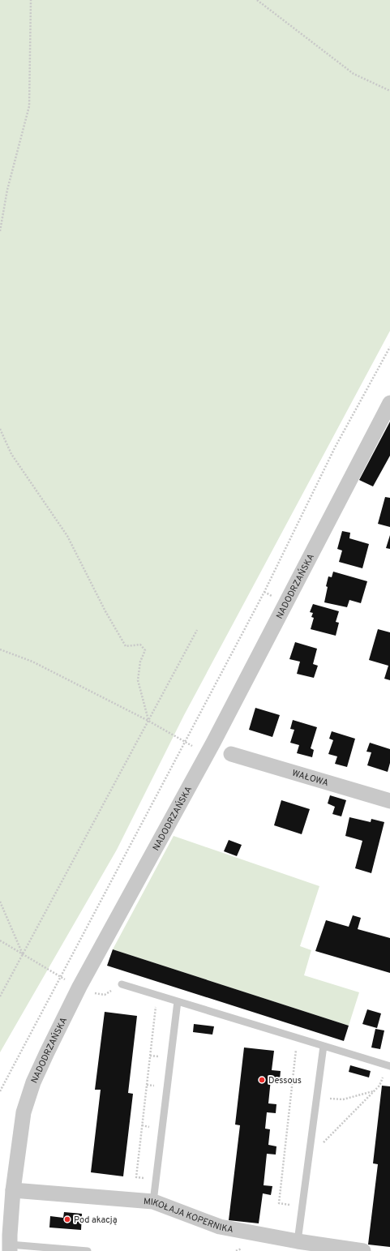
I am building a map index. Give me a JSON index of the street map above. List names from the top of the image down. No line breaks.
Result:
{"streets":{"street":["NADODRZAŃSKA","WAŁOWA","MIKOŁAJA KOPERNIKA"]},"crossings":[["NADODRZAŃSKA","MIKOŁAJA KOPERNIKA"]],"places":["Dessous","Pod akacją"]}
